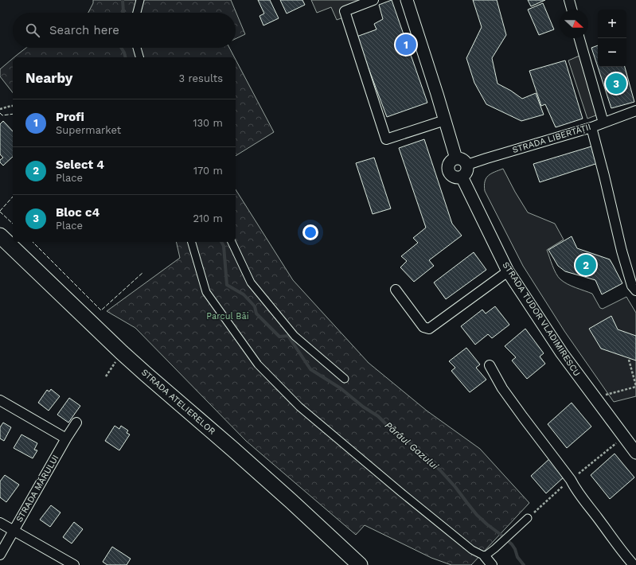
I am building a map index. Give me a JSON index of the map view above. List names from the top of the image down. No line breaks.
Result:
{"streets":{"main road":["STRADA ATELIERELOR"],"street":["STRADA LIBERTĂȚII","STRADA TUDOR VLADIMIRESCU","STRADA MĂRULUI"]},"crossings":[["STRADA LIBERTĂȚII","STRADA TUDOR VLADIMIRESCU"]],"water":["Pârâul Gazului"],"parks":["Parcul Băi"],"north":"right","page":{"map_buttons":["+","−"],"search":"Search here","pins":["1","3","2"],"heading":["Nearby","3 results"],"list":[{"mark":"1","name":"Profi","note":"Supermarket","value":"130 m"},{"mark":"2","name":"Select 4","note":"Place","value":"170 m"},{"mark":"3","name":"Bloc c4","note":"Place","value":"210 m"}]}}
